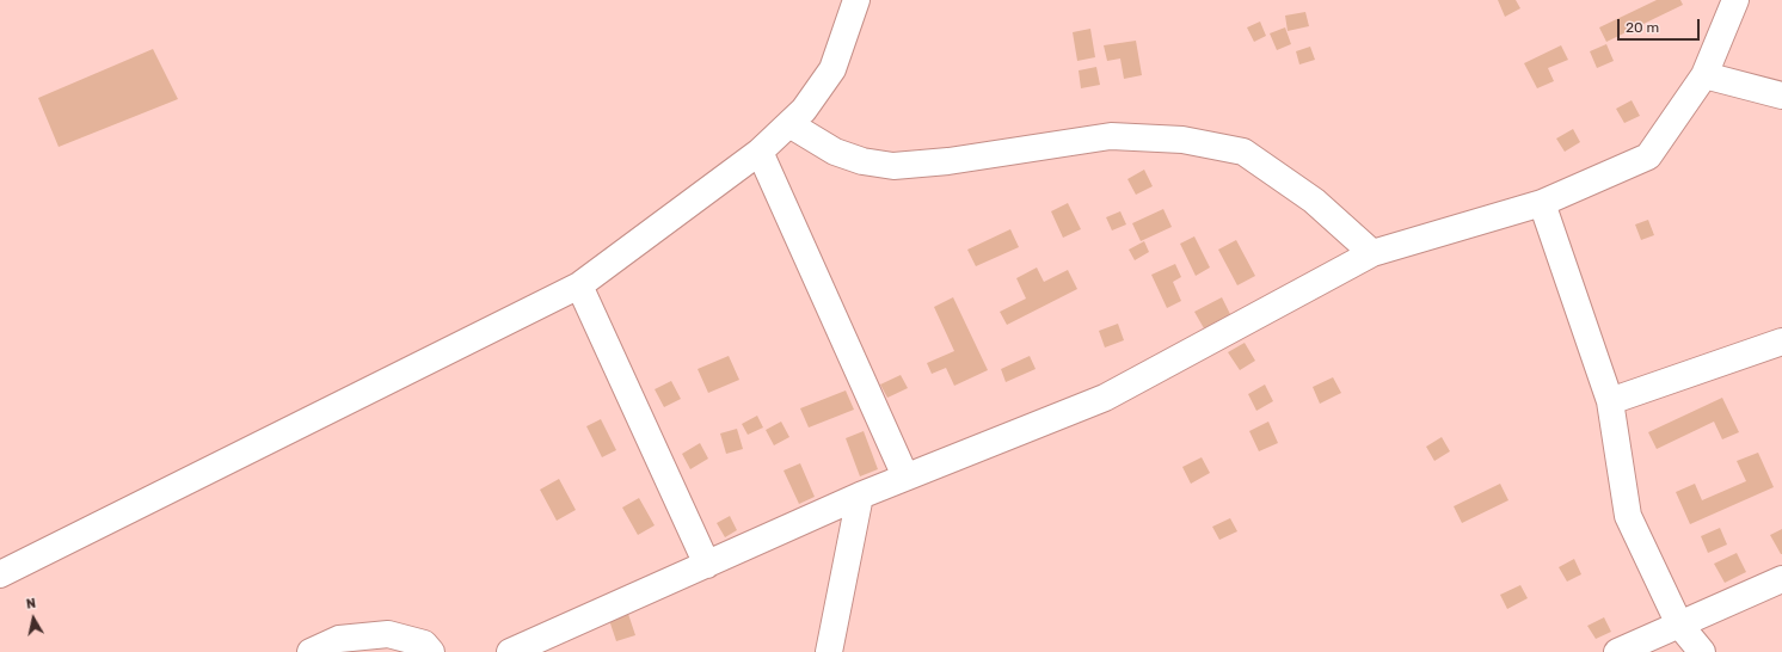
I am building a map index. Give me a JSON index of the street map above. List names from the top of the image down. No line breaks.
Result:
{"scale_bar":"20 m","north":"top"}
